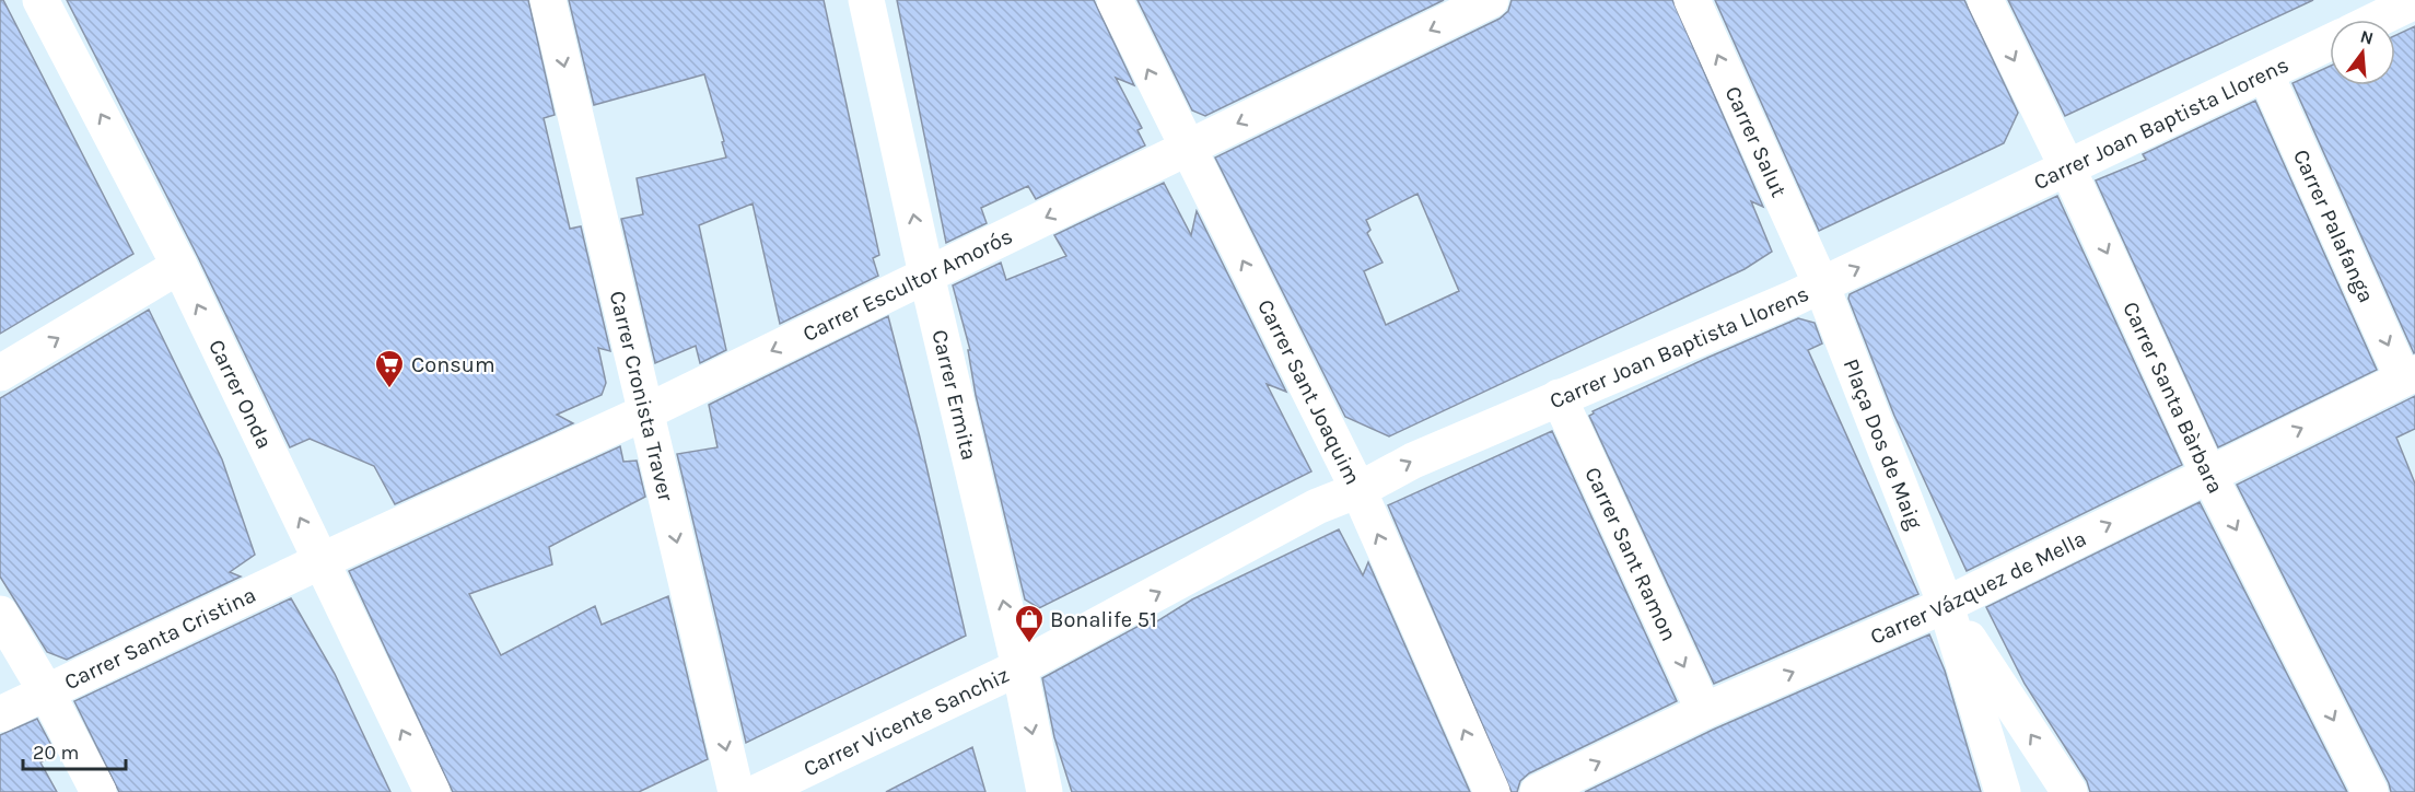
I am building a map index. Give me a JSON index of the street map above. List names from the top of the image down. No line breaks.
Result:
{"streets":{"street":["Carrer Joan Baptista Llorens","Carrer Salut","Carrer Palafanga","Carrer Escultor Amorós","Carrer Sant Joaquim","Carrer Onda","Carrer Cronista Traver","Carrer Ermita","Carrer Santa Bàrbara","Plaça Dos de Maig","Carrer Sant Ramon","Carrer Vázquez de Mella","Carrer Santa Cristina","Carrer Vicente Sanchiz"]},"crossings":[["Carrer Joan Baptista Llorens","Carrer Salut"],["Carrer Joan Baptista Llorens","Carrer Palafanga"],["Carrer Joan Baptista Llorens","Carrer Sant Joaquim"],["Carrer Joan Baptista Llorens","Carrer Ermita"],["Carrer Joan Baptista Llorens","Carrer Santa Bàrbara"],["Carrer Joan Baptista Llorens","Plaça Dos de Maig"],["Carrer Joan Baptista Llorens","Carrer Sant Ramon"],["Carrer Joan Baptista Llorens","Carrer Vicente Sanchiz"],["Carrer Salut","Plaça Dos de Maig"],["Carrer Palafanga","Carrer Vázquez de Mella"],["Carrer Escultor Amorós","Carrer Sant Joaquim"],["Carrer Escultor Amorós","Carrer Onda"],["Carrer Escultor Amorós","Carrer Cronista Traver"],["Carrer Escultor Amorós","Carrer Ermita"],["Carrer Escultor Amorós","Carrer Santa Cristina"],["Carrer Onda","Carrer Santa Cristina"],["Carrer Ermita","Carrer Vicente Sanchiz"],["Carrer Santa Bàrbara","Carrer Vázquez de Mella"],["Plaça Dos de Maig","Carrer Vázquez de Mella"],["Carrer Sant Ramon","Carrer Vázquez de Mella"]],"one_way":["Carrer Joan Baptista Llorens","Carrer Salut","Carrer Palafanga","Carrer Escultor Amorós","Carrer Sant Joaquim","Carrer Onda","Carrer Cronista Traver","Carrer Santa Bàrbara","Carrer Sant Ramon","Carrer Vázquez de Mella"],"places":{"supermarket":["Consum"],"shop":["Bonalife 51"]},"scale_bar":"20 m","north":"top"}
